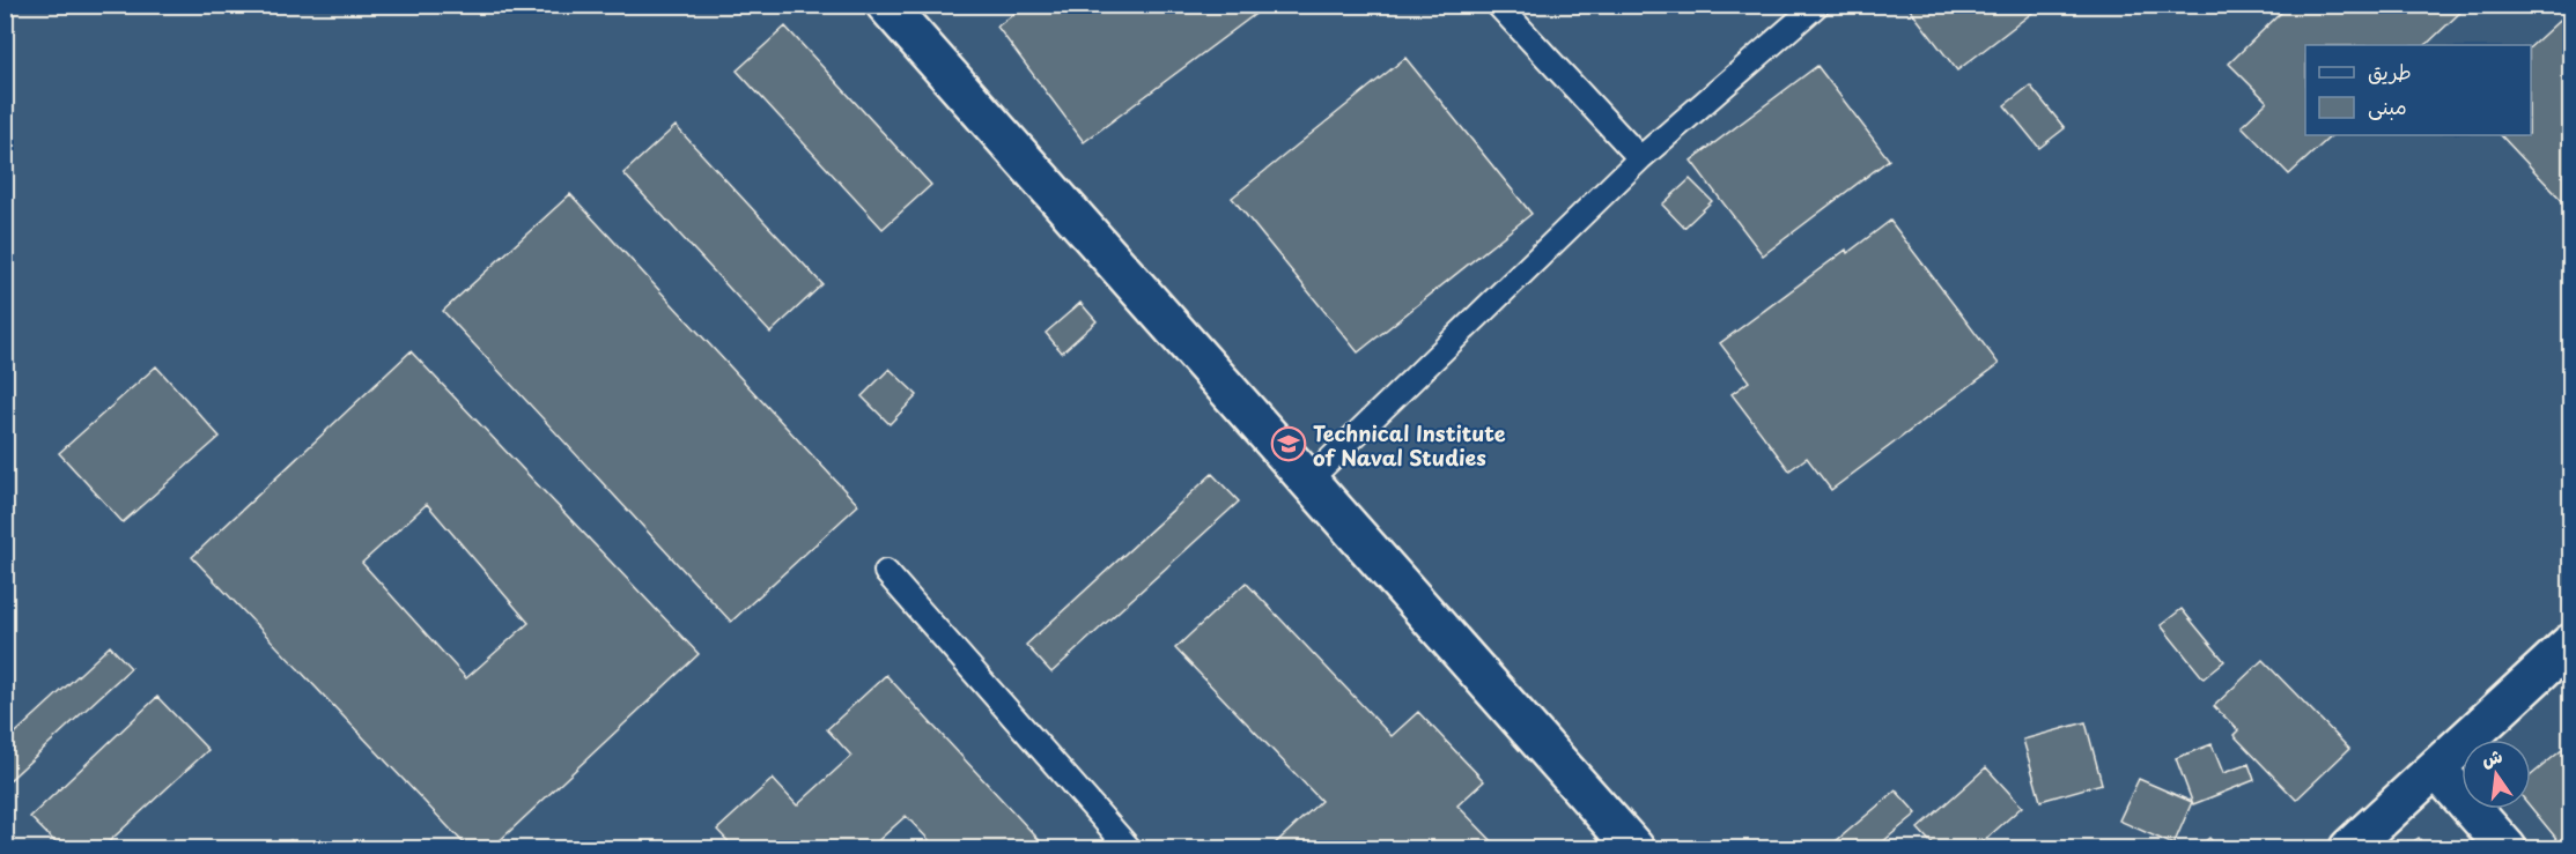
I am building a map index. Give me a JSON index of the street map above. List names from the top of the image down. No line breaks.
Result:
{"places":{"school or university":["Technical Institute of Naval Studies"]},"legend":["طريق","مبنى"],"north":"top"}
